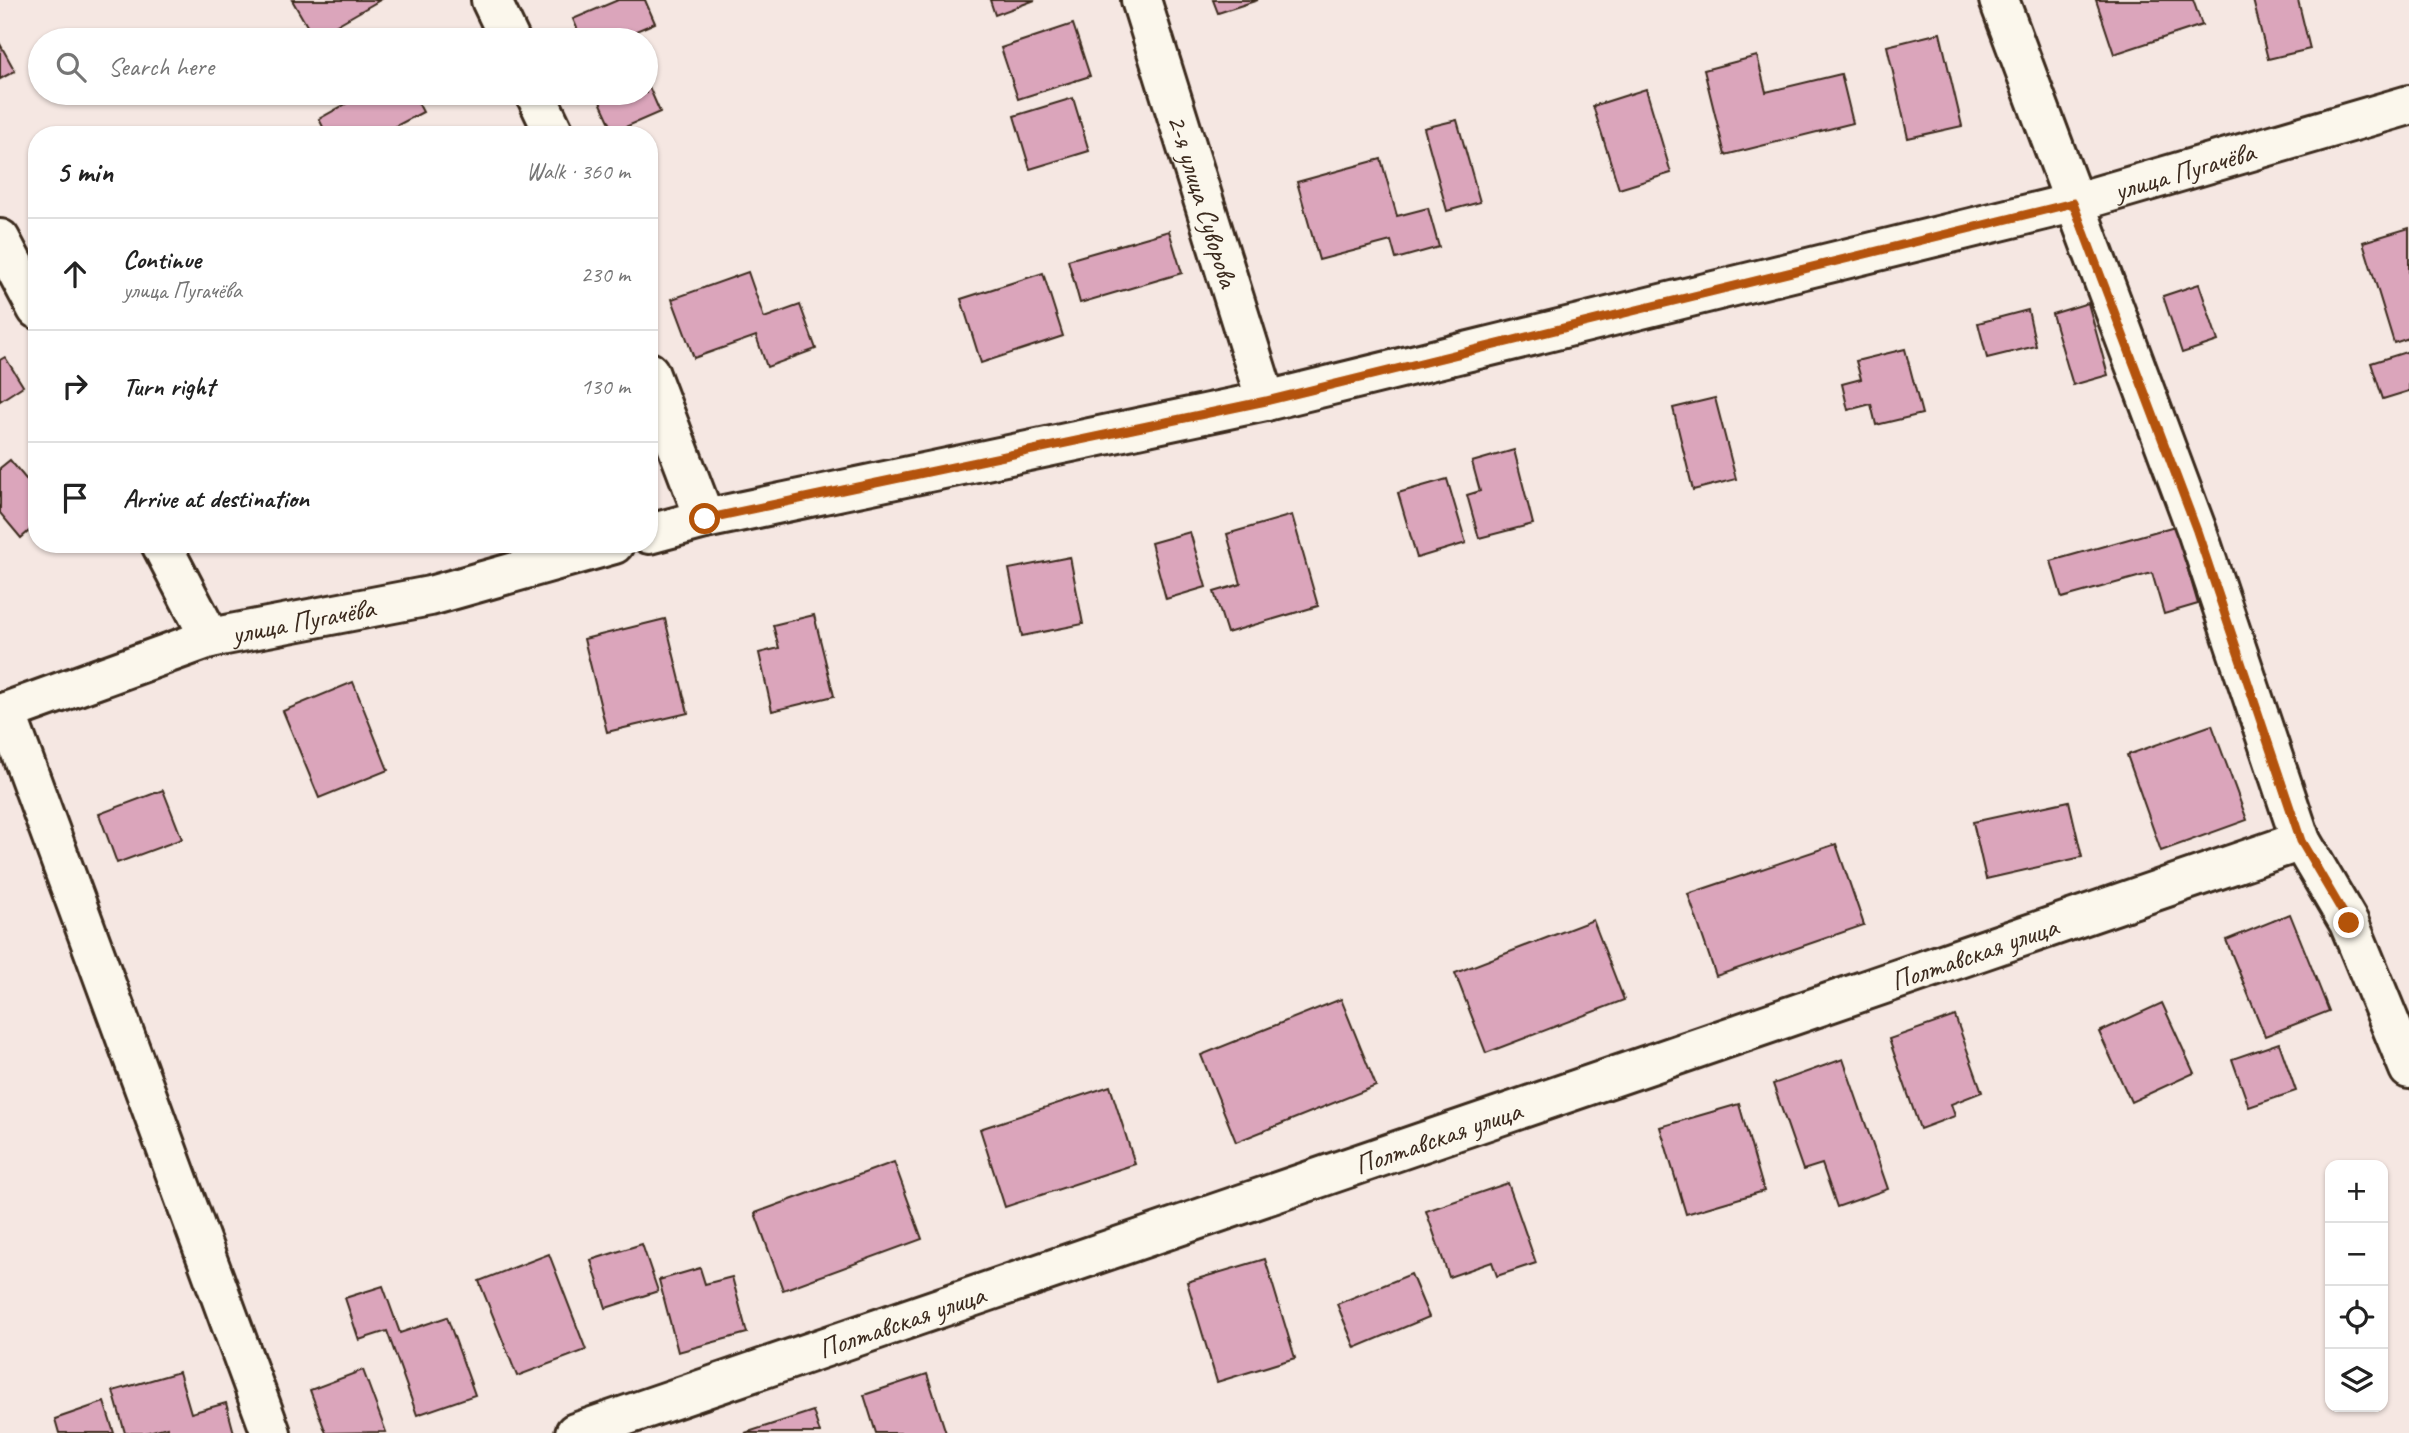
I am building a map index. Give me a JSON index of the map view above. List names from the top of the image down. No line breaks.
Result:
{"streets":{"street":["улица Пугачёва","2-я улица Суворова","Полтавская улица"]},"crossings":[["улица Пугачёва","2-я улица Суворова"]],"page":{"search":"Search here","heading":["5 min","Walk · 360 m"],"list":[["Continue","улица Пугачёва","230 m"],["Turn right","130 m"],"Arrive at destination"],"map_buttons":["+","−"]}}
